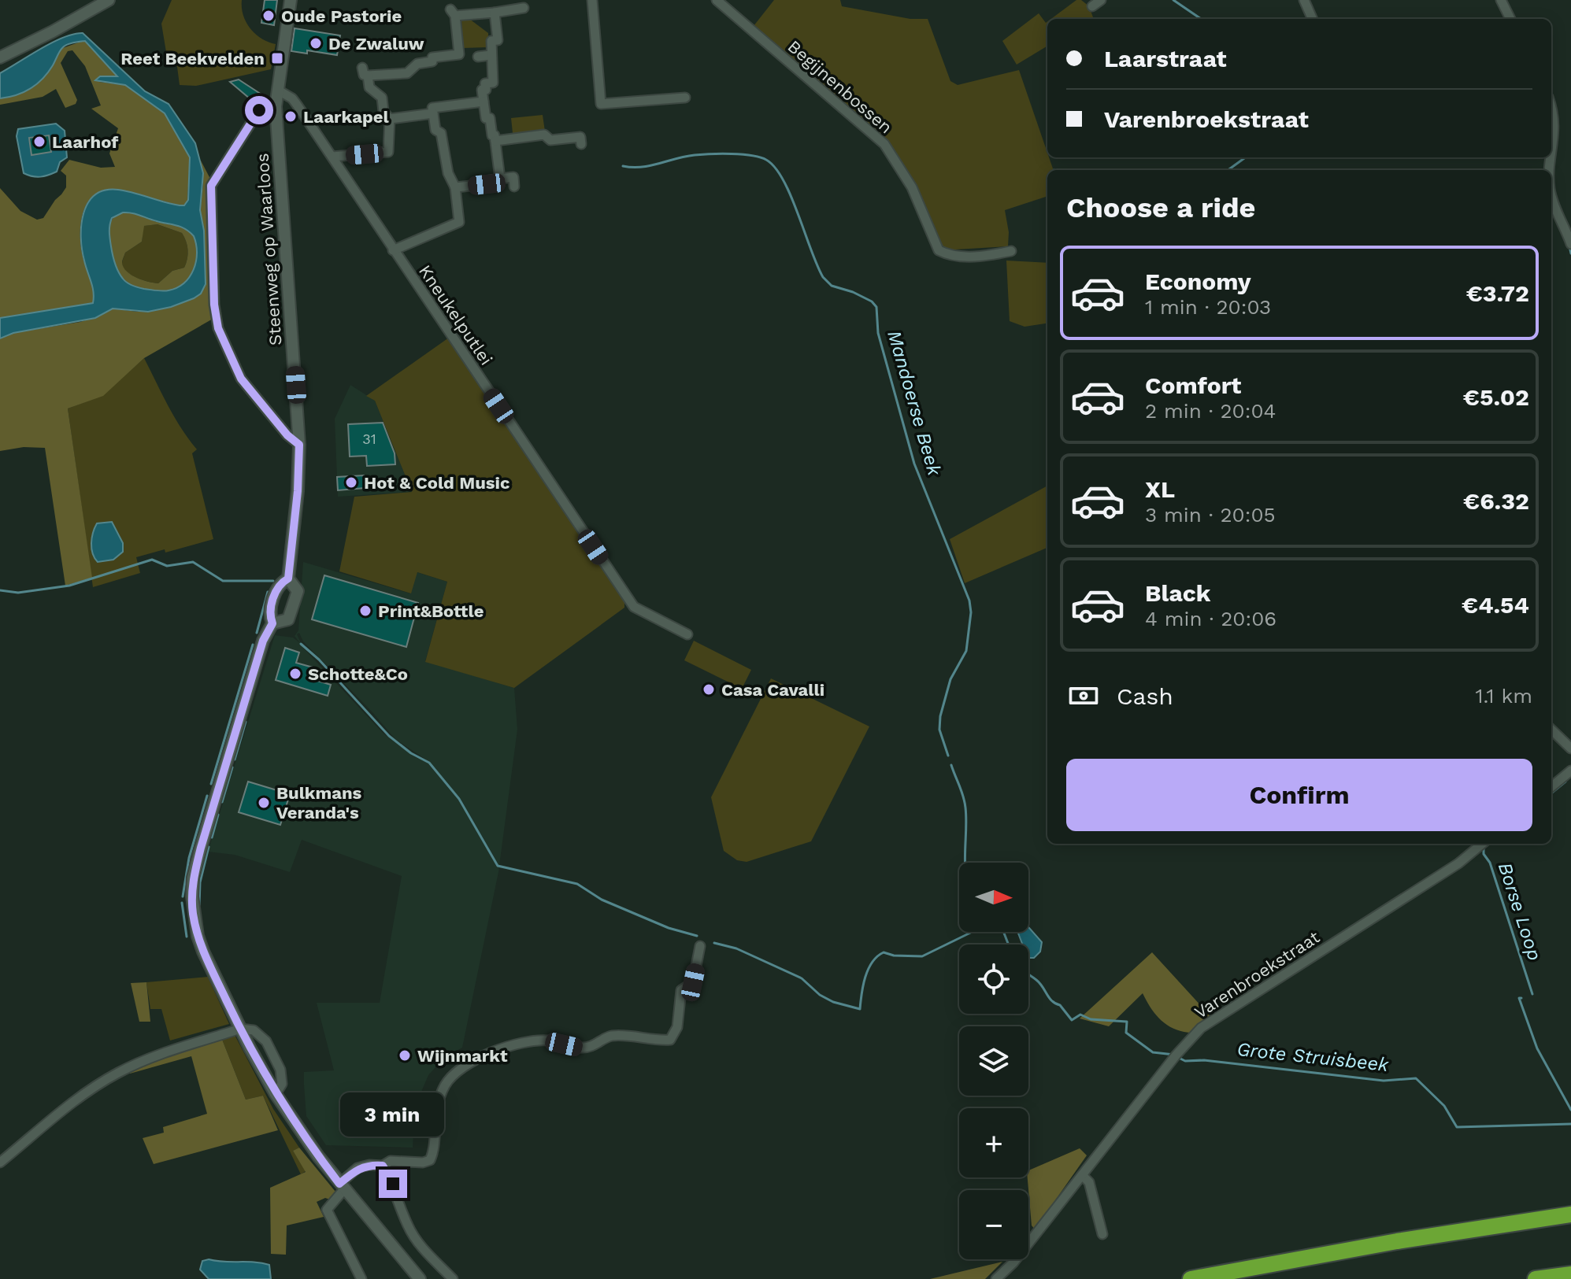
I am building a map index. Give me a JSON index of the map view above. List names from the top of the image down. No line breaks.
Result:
{"streets":{"street":["Begijnenbossen","Steenweg op Waarloos","Kneukelputlei","Varenbroekstraat"]},"crossings":[["Steenweg op Waarloos","Kneukelputlei"]],"water":["Mandoerse Beek","Borse Loop","Grote Struisbeek"],"places":{"other":["Oude Pastorie","De Zwaluw","Laarkapel","Laarhof","Hot & Cold Music","Print&Bottle","Schotte&Co","Casa Cavalli","Bulkmans Veranda's","Wijnmarkt"],"transit":["Reet Beekvelden"]},"house_numbers":["31"],"north":"right","page":{"banner":["Laarstraat","Varenbroekstraat"],"heading":"Choose a ride","list":[{"name":"Economy","note":"1 min · 20:03","value":"€3.72"},{"name":"Comfort","note":"2 min · 20:04","value":"€5.02"},{"name":"XL","note":"3 min · 20:05","value":"€6.32"},{"name":"Black","note":"4 min · 20:06","value":"€4.54"}],"pay":["Cash","1.1 km"],"buttons":"Confirm","map_buttons":["+","−"],"bubble":"3 min"}}
